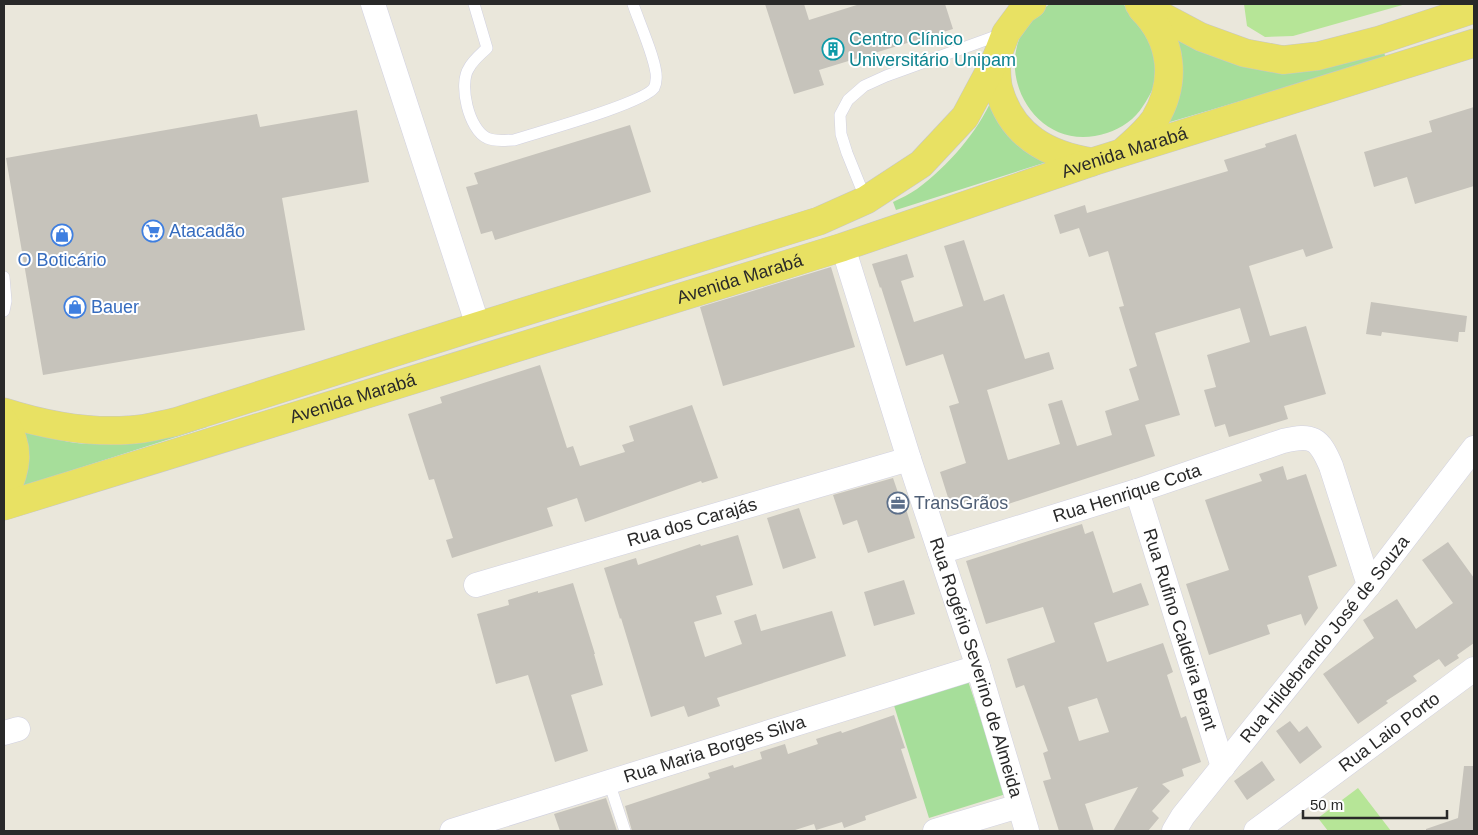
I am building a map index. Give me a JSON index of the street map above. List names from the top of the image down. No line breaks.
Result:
{"streets":{"main road":["Avenida Marabá"],"street":["Rua Henrique Cota","Rua dos Carajás","Rua Rufino Caldeira Brant","Rua Hildebrando José de Souza","Rua Rogério Severino de Almeida","Rua Laio Porto","Rua Maria Borges Silva"]},"crossings":[["Avenida Marabá","Rua Rogério Severino de Almeida"],["Rua Henrique Cota","Rua Rufino Caldeira Brant"],["Rua Henrique Cota","Rua Hildebrando José de Souza"],["Rua Henrique Cota","Rua Rogério Severino de Almeida"],["Rua dos Carajás","Rua Rogério Severino de Almeida"],["Rua Rufino Caldeira Brant","Rua Hildebrando José de Souza"],["Rua Rogério Severino de Almeida","Rua Maria Borges Silva"]],"places":{"building":["Centro Clínico Universitário Unipam"],"supermarket":["Atacadão"],"shop":["O Boticário","Bauer"],"office":["TransGrãos"]},"scale_bar":"50 m"}
